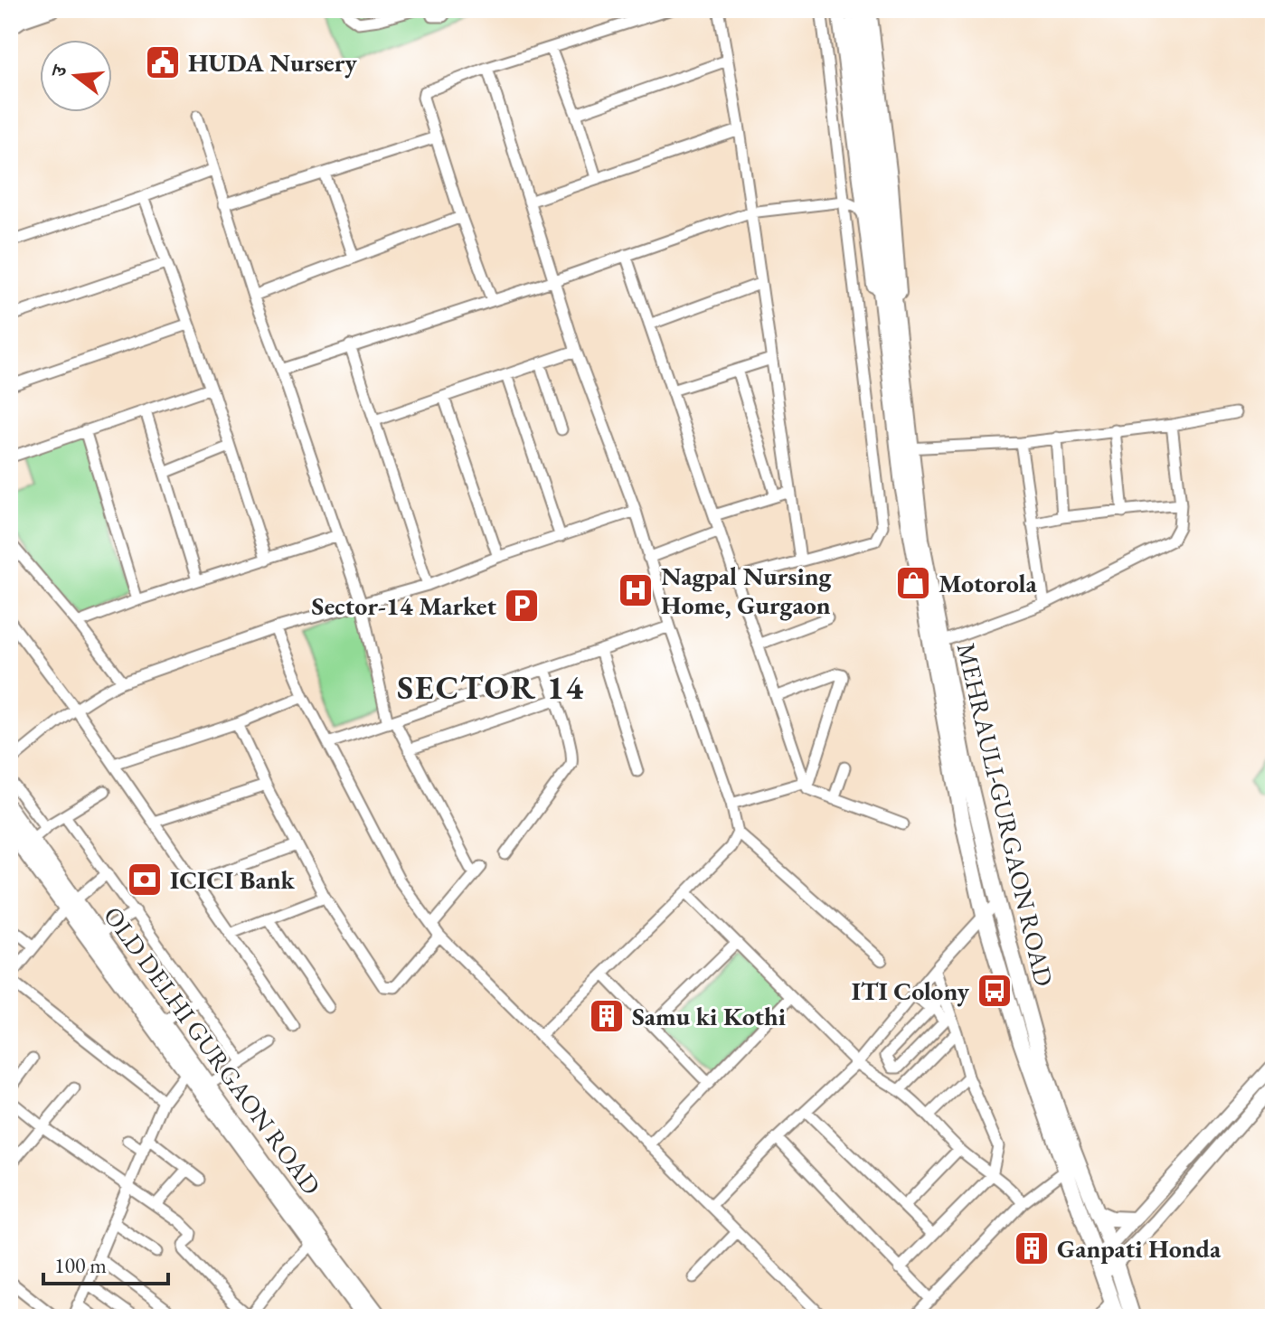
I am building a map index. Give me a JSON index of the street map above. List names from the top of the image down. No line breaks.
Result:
{"streets":{"main road":["MEHRAULI-GURGAON ROAD","OLD DELHI GURGAON ROAD"]},"districts":["SECTOR 14"],"places":{"public building":["HUDA Nursery"],"shop":["Motorola"],"hospital":["Nagpal Nursing Home, Gurgaon"],"parking":["Sector-14 Market"],"bank":["ICICI Bank"],"bus stop":["ITI Colony"],"building":["Samu ki Kothi","Ganpati Honda"]},"scale_bar":"100 m","north":"left"}
